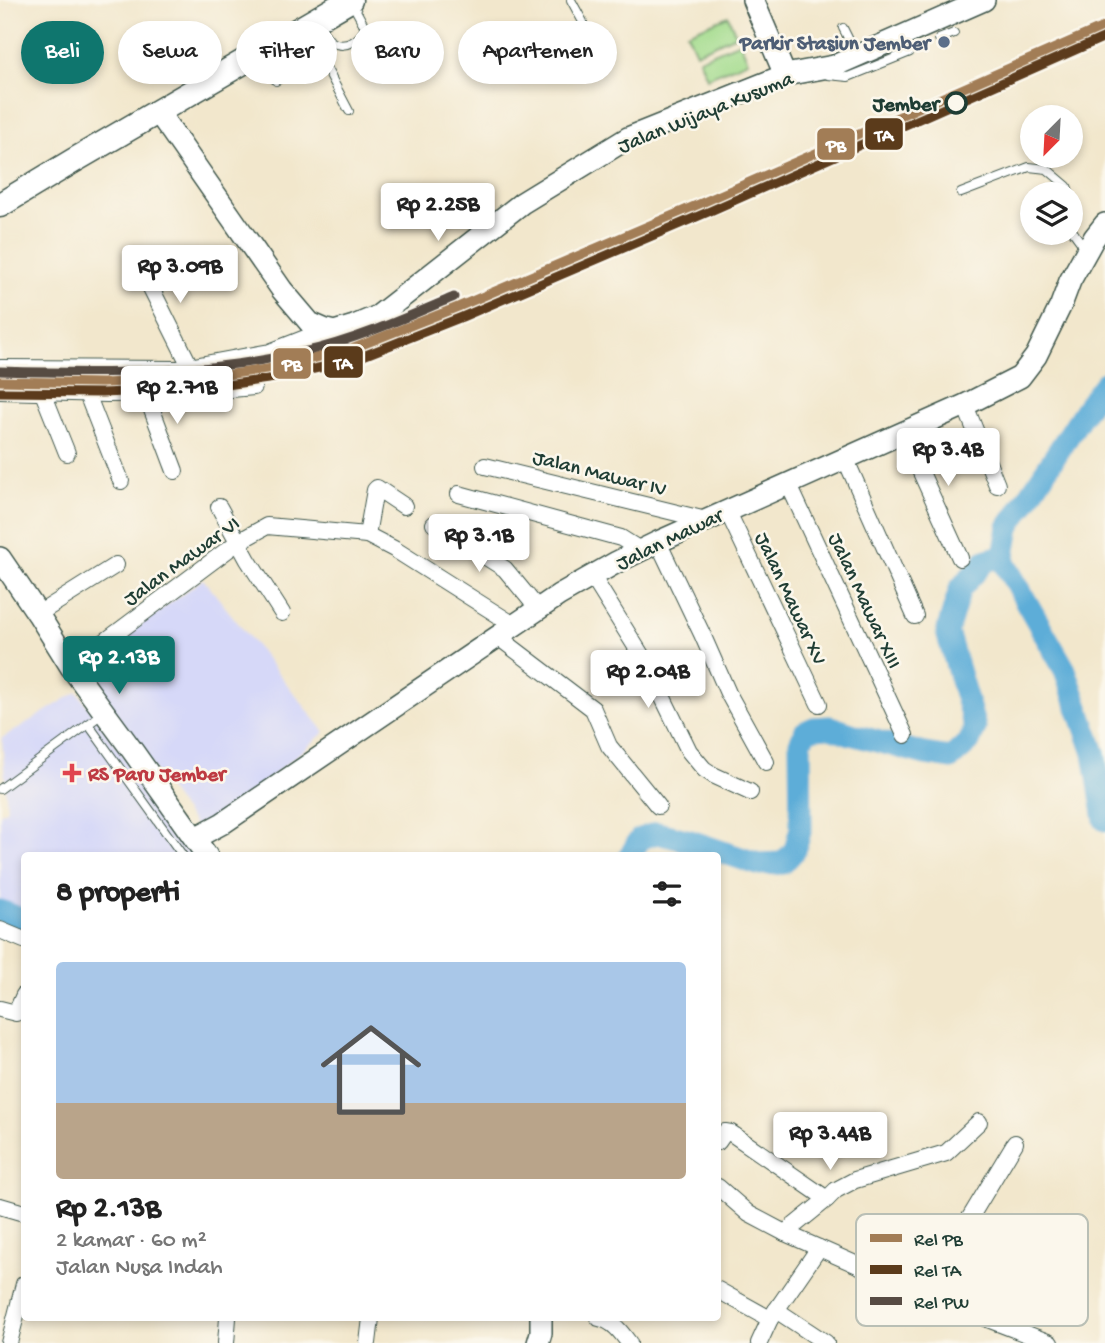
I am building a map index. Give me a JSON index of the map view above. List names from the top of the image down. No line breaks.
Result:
{"streets":{"street":["Jalan Wijaya Kusuma","Jalan Mawar IV","Jalan Mawar","Jalan Mawar VI","Jalan Mawar XV","Jalan Mawar XIII"]},"crossings":[["Jalan Mawar IV","Jalan Mawar"],["Jalan Mawar","Jalan Mawar VI"],["Jalan Mawar","Jalan Mawar XV"],["Jalan Mawar","Jalan Mawar XIII"]],"places":{"other":["Parkir Stasiun Jember","Jember"],"health":["RS Paru Jember"]},"lines":["rail line PB","rail line TA","rail line PW"],"legend":["Rel PB","Rel TA","Rel PW"],"north":"bottom left","page":{"chip":["Beli","Sewa","Filter","Baru","Apartemen"],"price":["Rp 2.25B","Rp 3.09B","Rp 2.71B","Rp 3.4B","Rp 3.1B","Rp 2.13B","Rp 2.04B","Rp 3.44B"],"heading":"8 properti","list":[{"name":"Rp 2.13B","note":"2 kamar · 60 m² · Jalan Nusa Indah"}]}}
